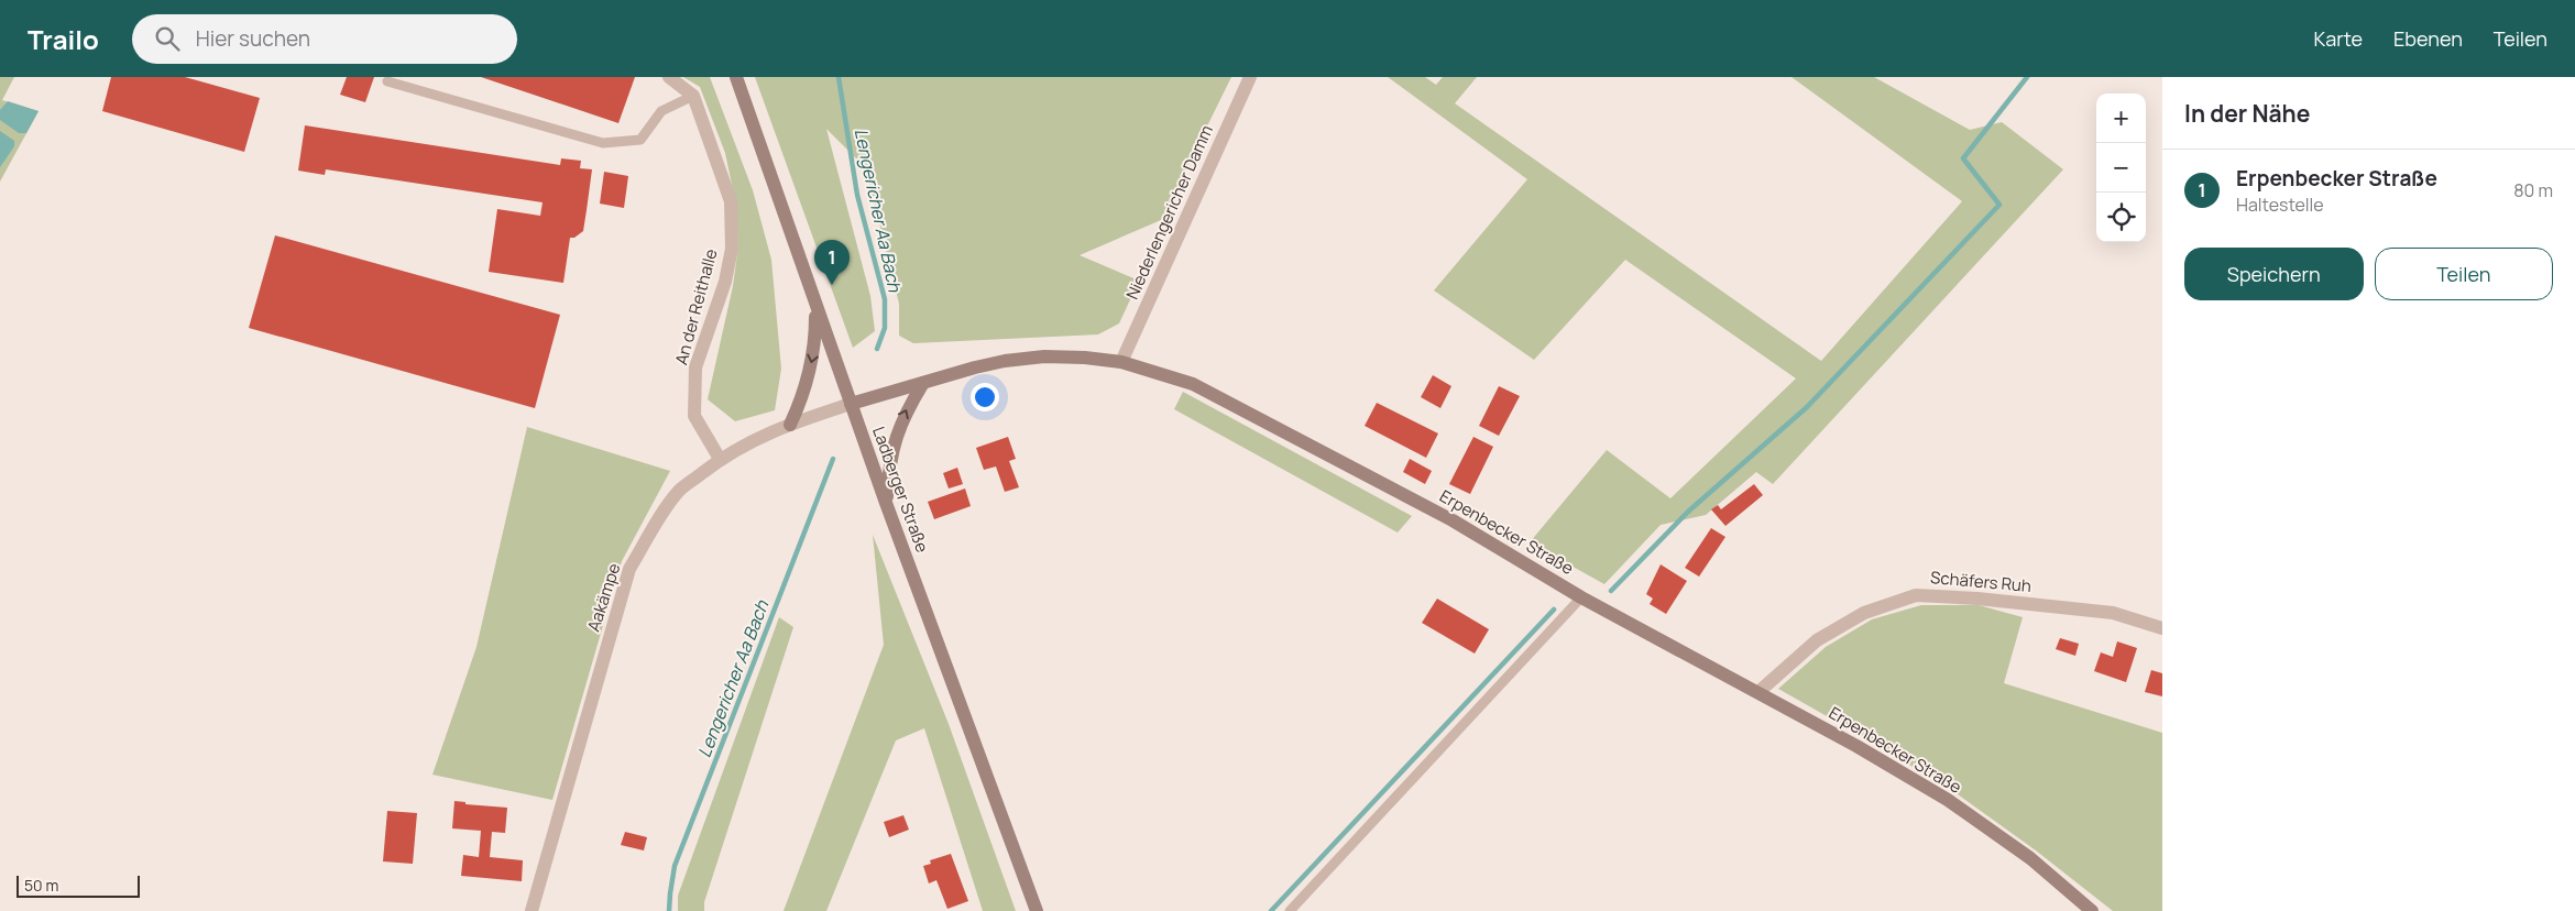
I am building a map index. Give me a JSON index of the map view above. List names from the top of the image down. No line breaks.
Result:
{"streets":{"main road":["Ladberger Straße","Erpenbecker Straße"],"street":["Niederlengericher Damm","An der Reithalle","Schäfers Ruh","Aakämpe"]},"crossings":[["Niederlengericher Damm","Erpenbecker Straße"],["An der Reithalle","Aakämpe"],["Ladberger Straße","Erpenbecker Straße"],["Ladberger Straße","Aakämpe"],["Erpenbecker Straße","Schäfers Ruh"],["Erpenbecker Straße","Aakämpe"]],"water":["Lengericher Aa Bach"],"scale_bar":"50 m","page":{"header":"Trailo","search":"Hier suchen","nav":["Karte","Ebenen","Teilen"],"heading":"In der Nähe","map_buttons":["+","−"],"list":[{"mark":"1","name":"Erpenbecker Straße","note":"Haltestelle","value":"80 m"}],"buttons":["Speichern","Teilen"],"pins":"1","scale":"50 m"}}
